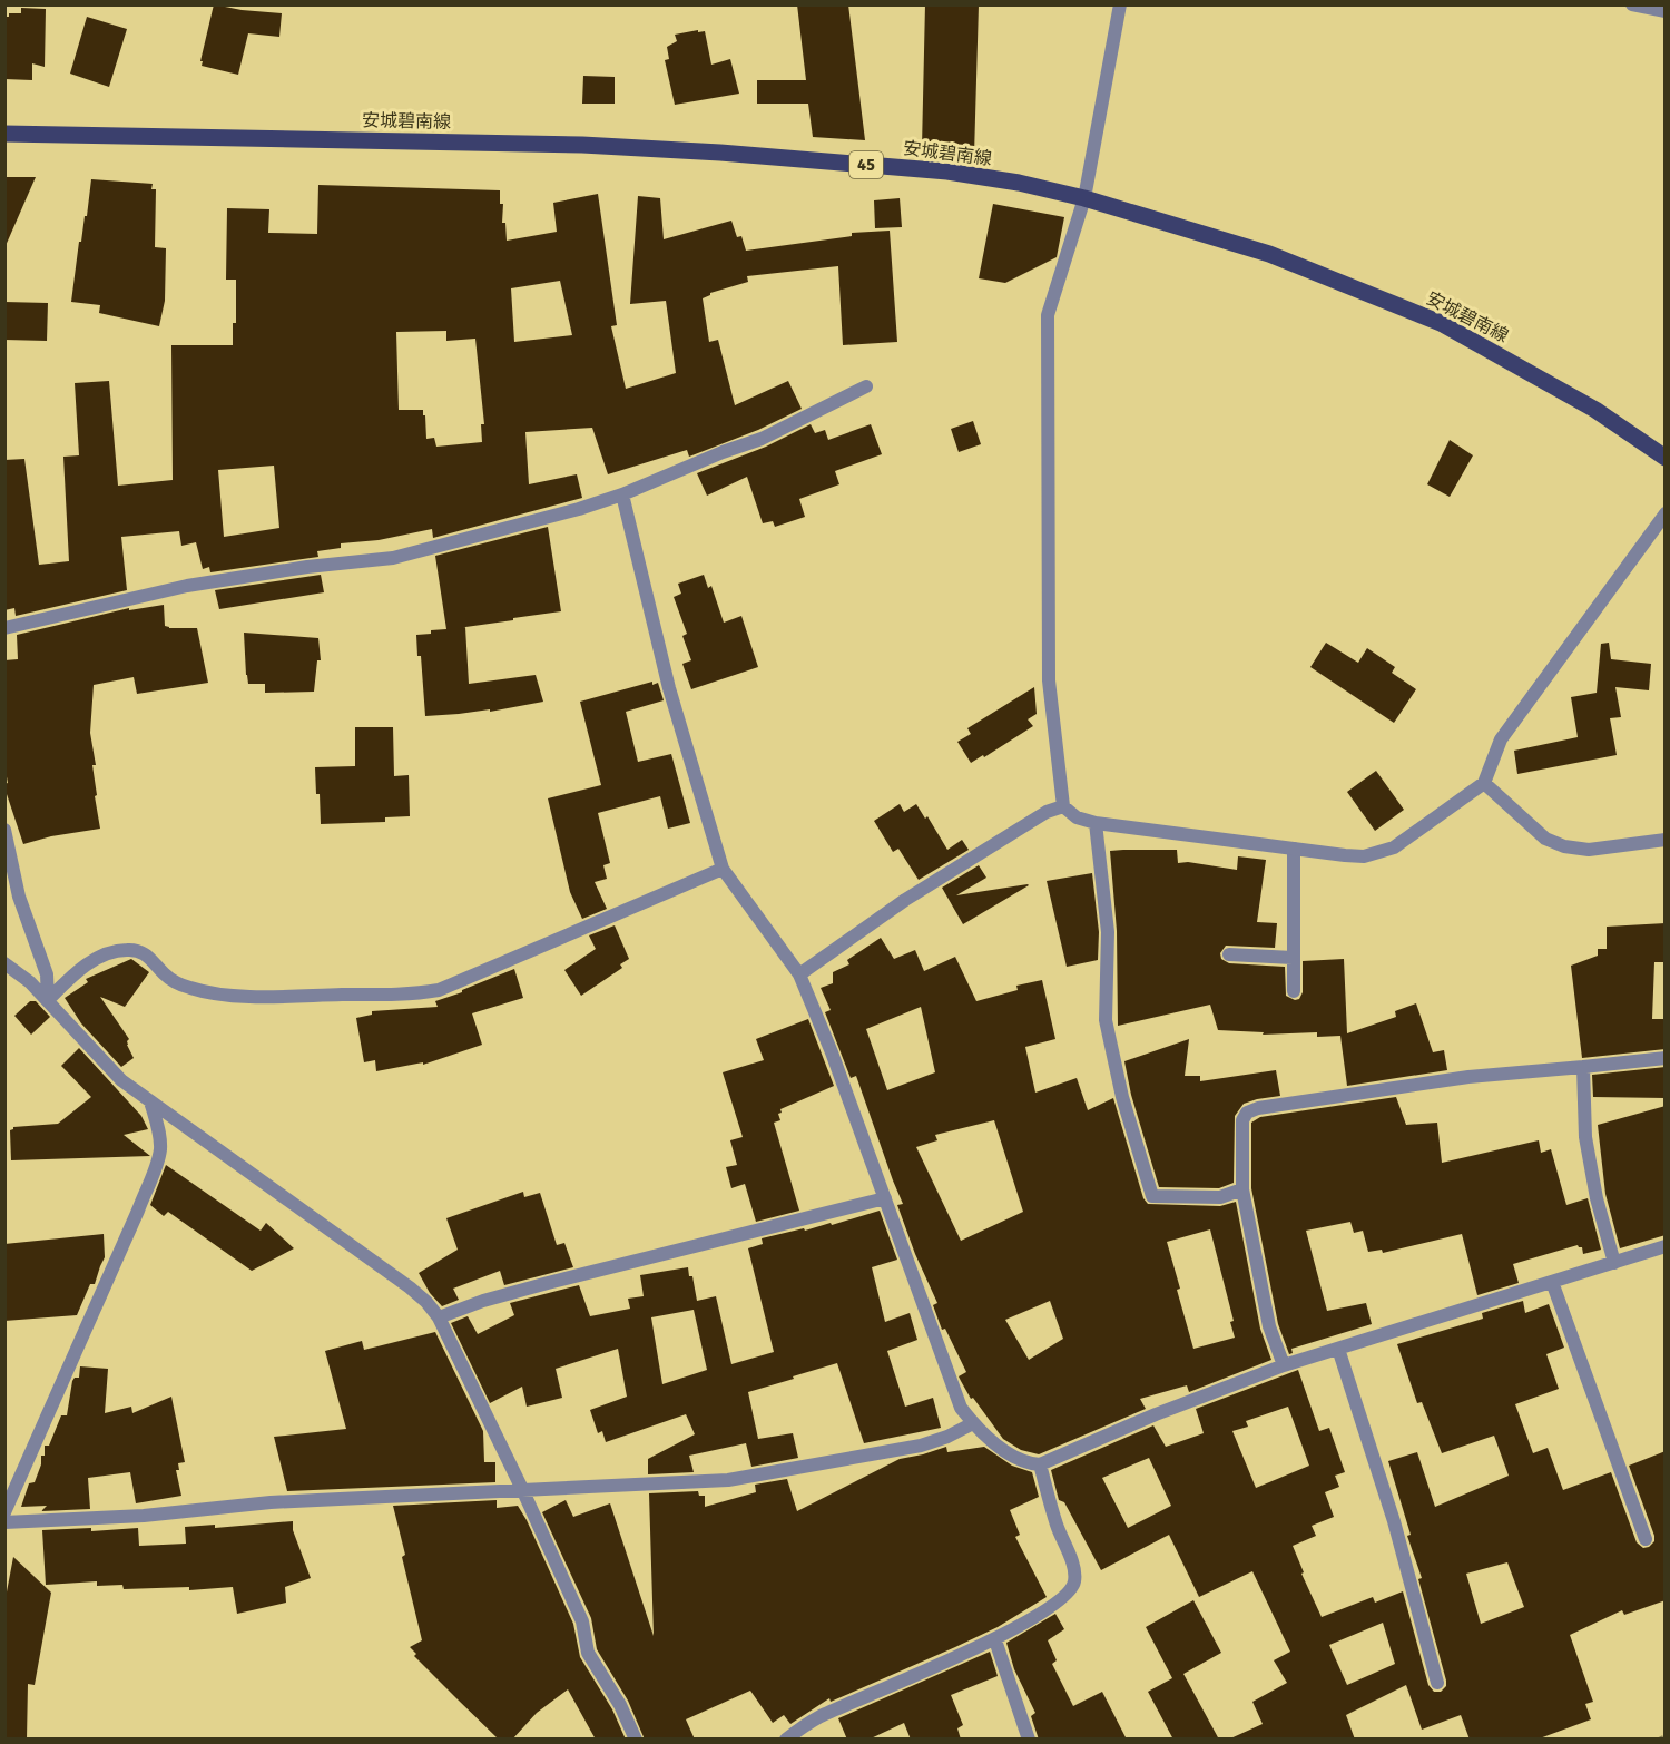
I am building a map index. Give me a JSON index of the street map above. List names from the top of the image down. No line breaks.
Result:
{"streets":{"main road":["安城碧南線","45"]}}
